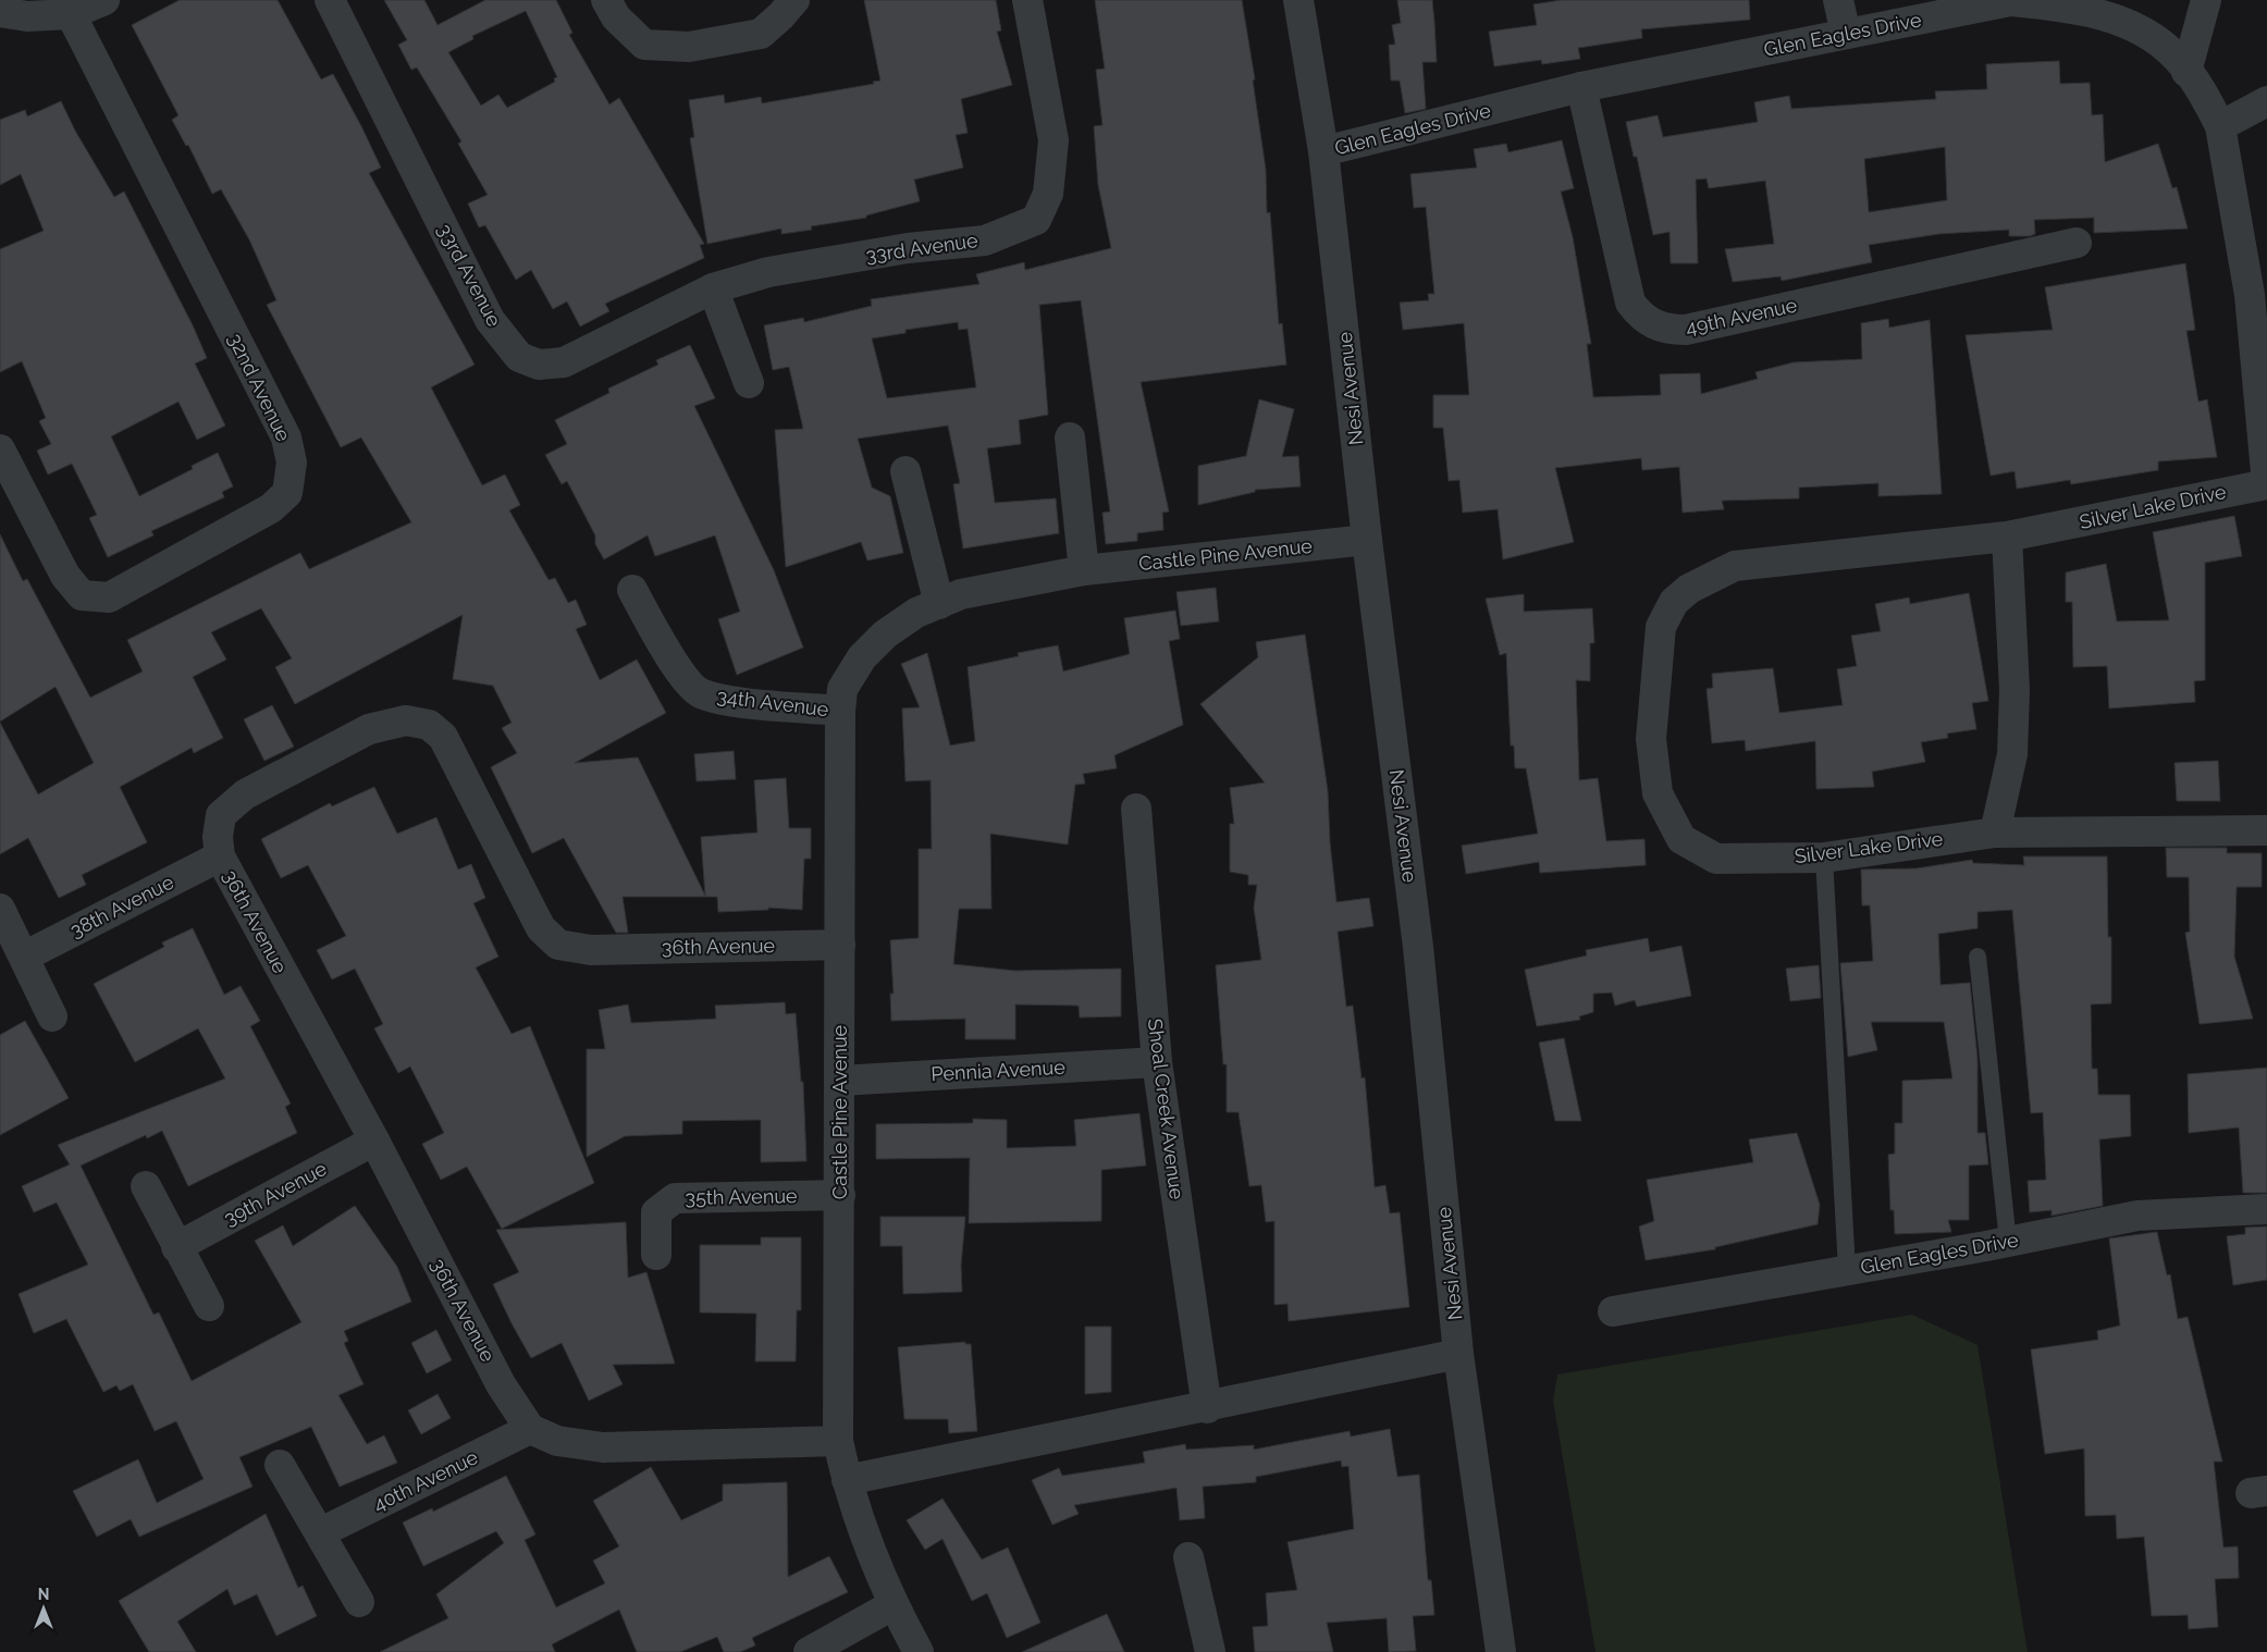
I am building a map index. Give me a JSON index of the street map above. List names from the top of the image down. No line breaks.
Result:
{"streets":{"street":["Glen Eagles Drive","33rd Avenue","49th Avenue","32nd Avenue","Nesi Avenue","Silver Lake Drive","Castle Pine Avenue","34th Avenue","38th Avenue","36th Avenue","Pennia Avenue","Shoal Creek Avenue","39th Avenue","35th Avenue","40th Avenue"]},"crossings":[["Glen Eagles Drive","49th Avenue"],["Glen Eagles Drive","Nesi Avenue"],["Glen Eagles Drive","Silver Lake Drive"],["Nesi Avenue","Castle Pine Avenue"],["Castle Pine Avenue","34th Avenue"],["Castle Pine Avenue","36th Avenue"],["Castle Pine Avenue","Pennia Avenue"],["Castle Pine Avenue","35th Avenue"],["38th Avenue","36th Avenue"],["36th Avenue","39th Avenue"],["36th Avenue","40th Avenue"],["Pennia Avenue","Shoal Creek Avenue"]],"north":"top"}
